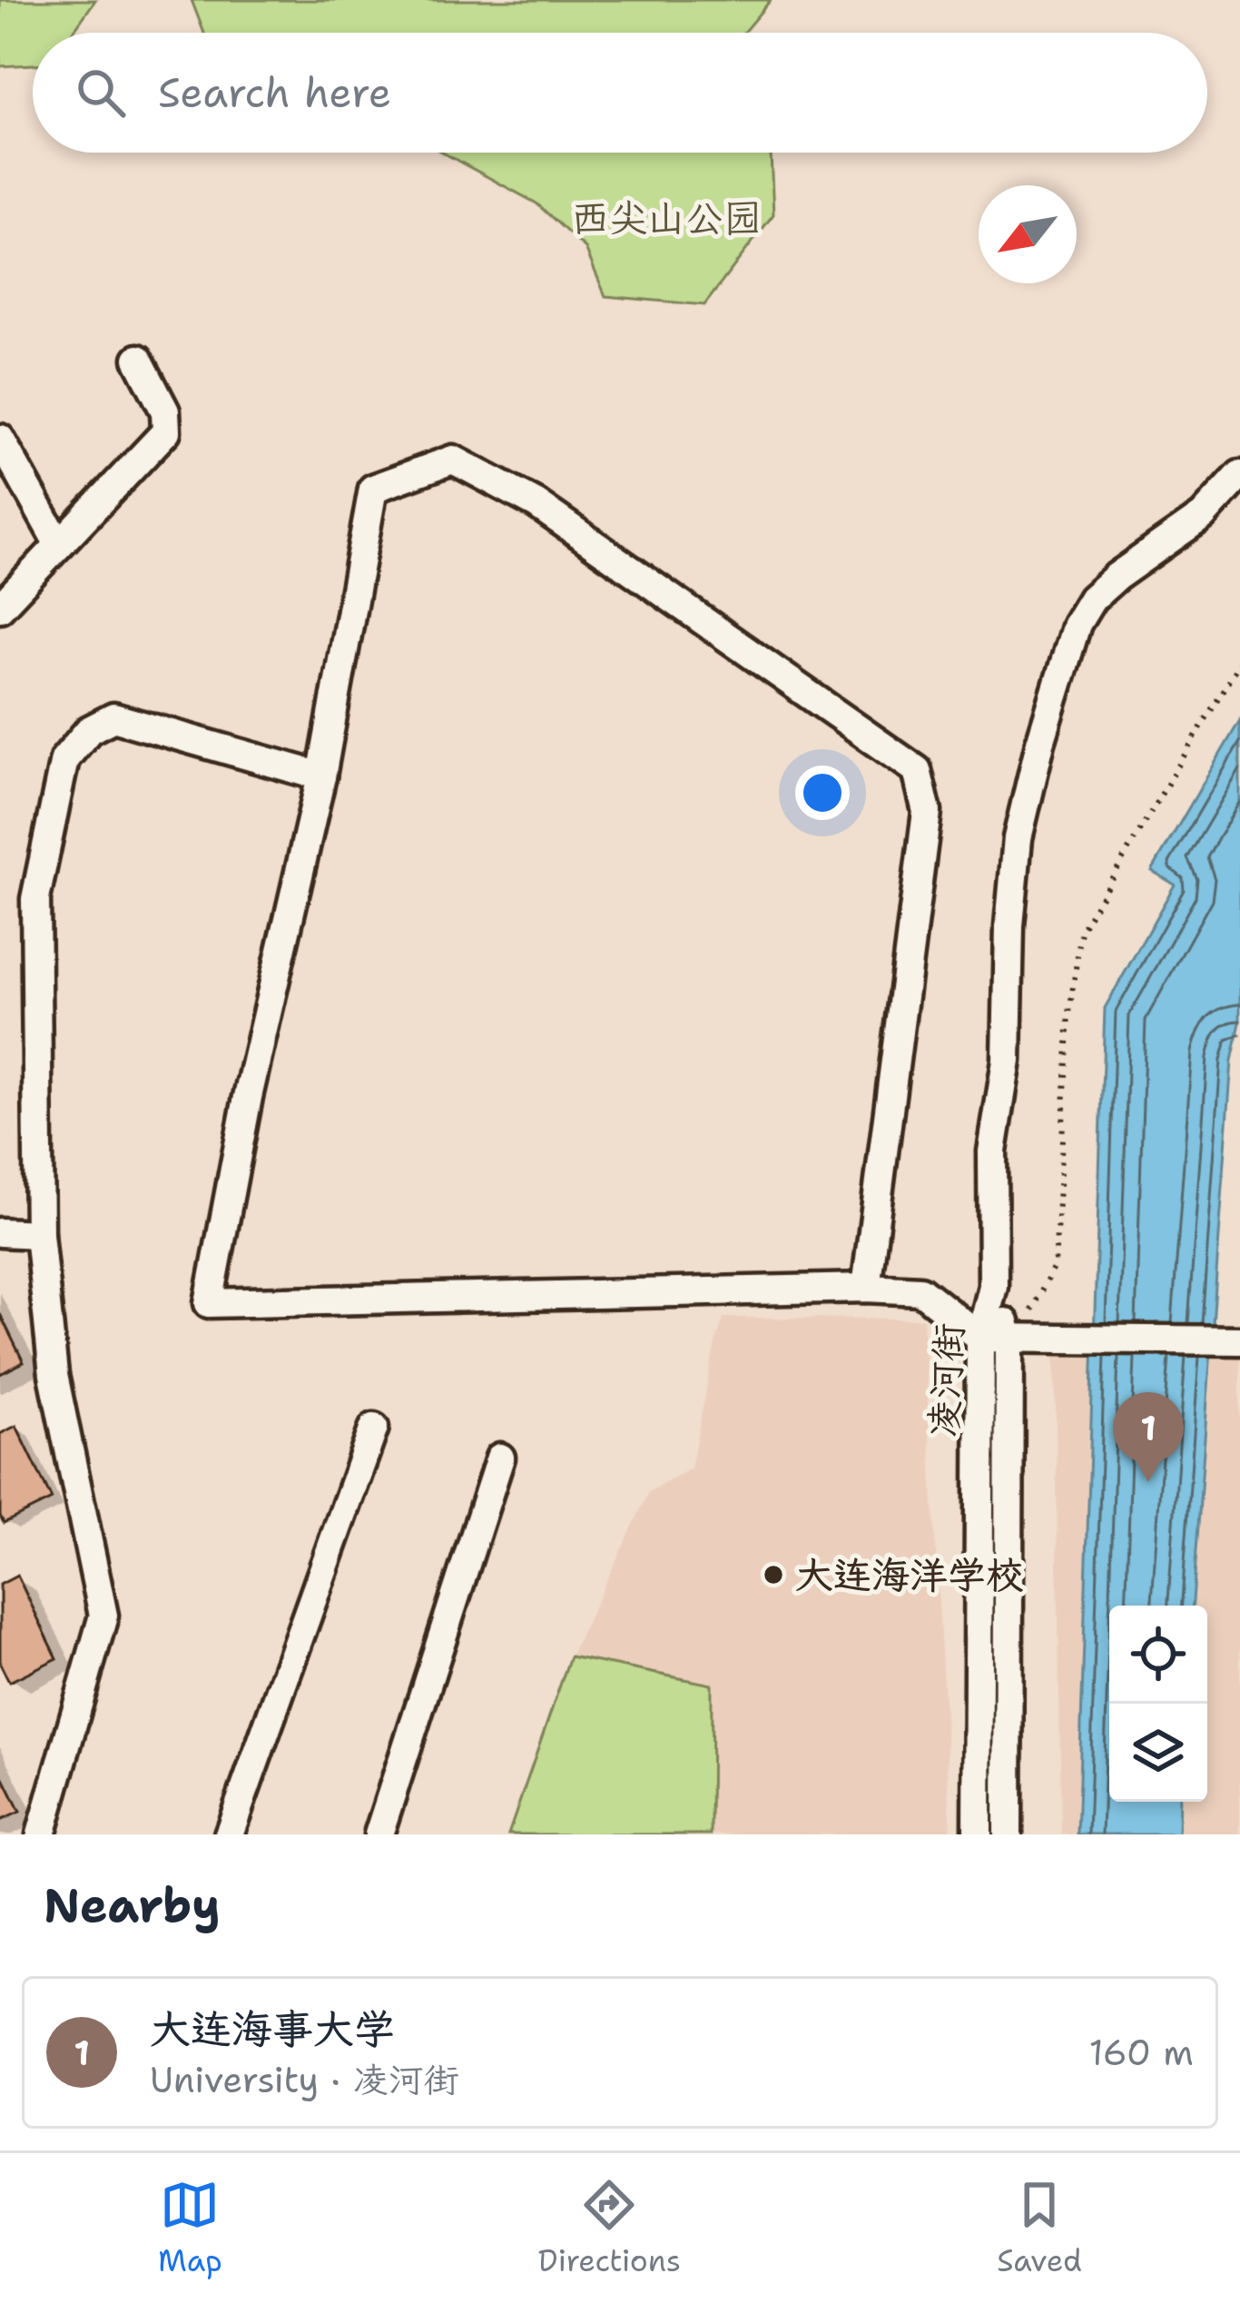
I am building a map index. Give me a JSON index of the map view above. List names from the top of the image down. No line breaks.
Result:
{"streets":{"street":["凌河街"]},"parks":["西尖山公园"],"places":["大连海洋学校"],"north":"bottom left","page":{"search":"Search here","pins":"1","heading":"Nearby","list":[{"mark":"1","name":"大连海事大学","note":"University · 凌河街","value":"160 m"}],"nav":["Map","Directions","Saved"]}}
